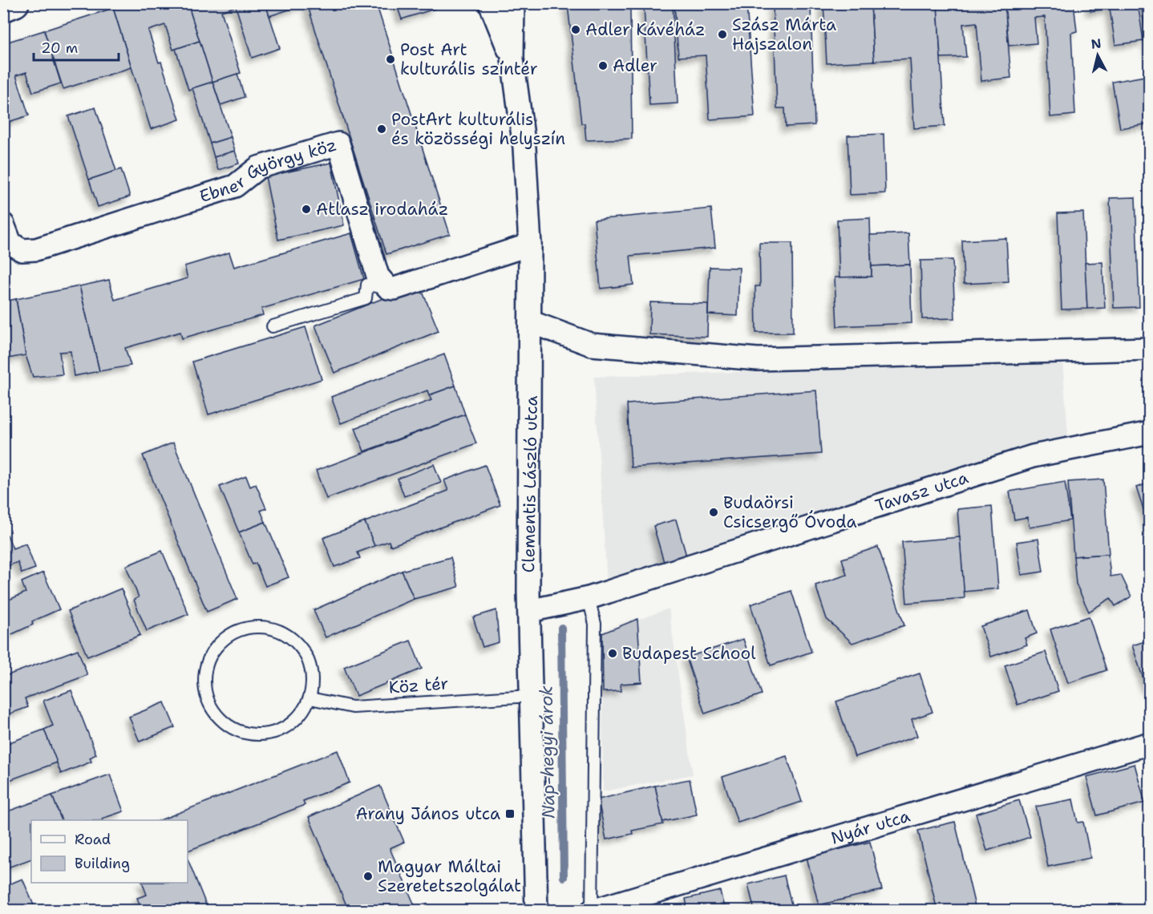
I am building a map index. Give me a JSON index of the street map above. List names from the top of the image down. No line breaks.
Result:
{"streets":{"street":["Ebner György köz","Clementis László utca","Tavasz utca","Nyár utca"],"lane":["Köz tér"]},"crossings":[["Clementis László utca","Tavasz utca"],["Clementis László utca","Köz tér"]],"water":["Nap-hegyi árok"],"places":{"other":["Adler Kávéház","Szász Márta Hajszalon","Post Art kulturális színtér","Adler","PostArt kulturális és közösségi helyszín","Atlasz irodaház","Budaörsi Csicsergő Óvoda","Budapest School","Magyar Máltai Szeretetszolgálat"],"transit":["Arany János utca"]},"legend":["Road","Building"],"scale_bar":"20 m","north":"top"}
